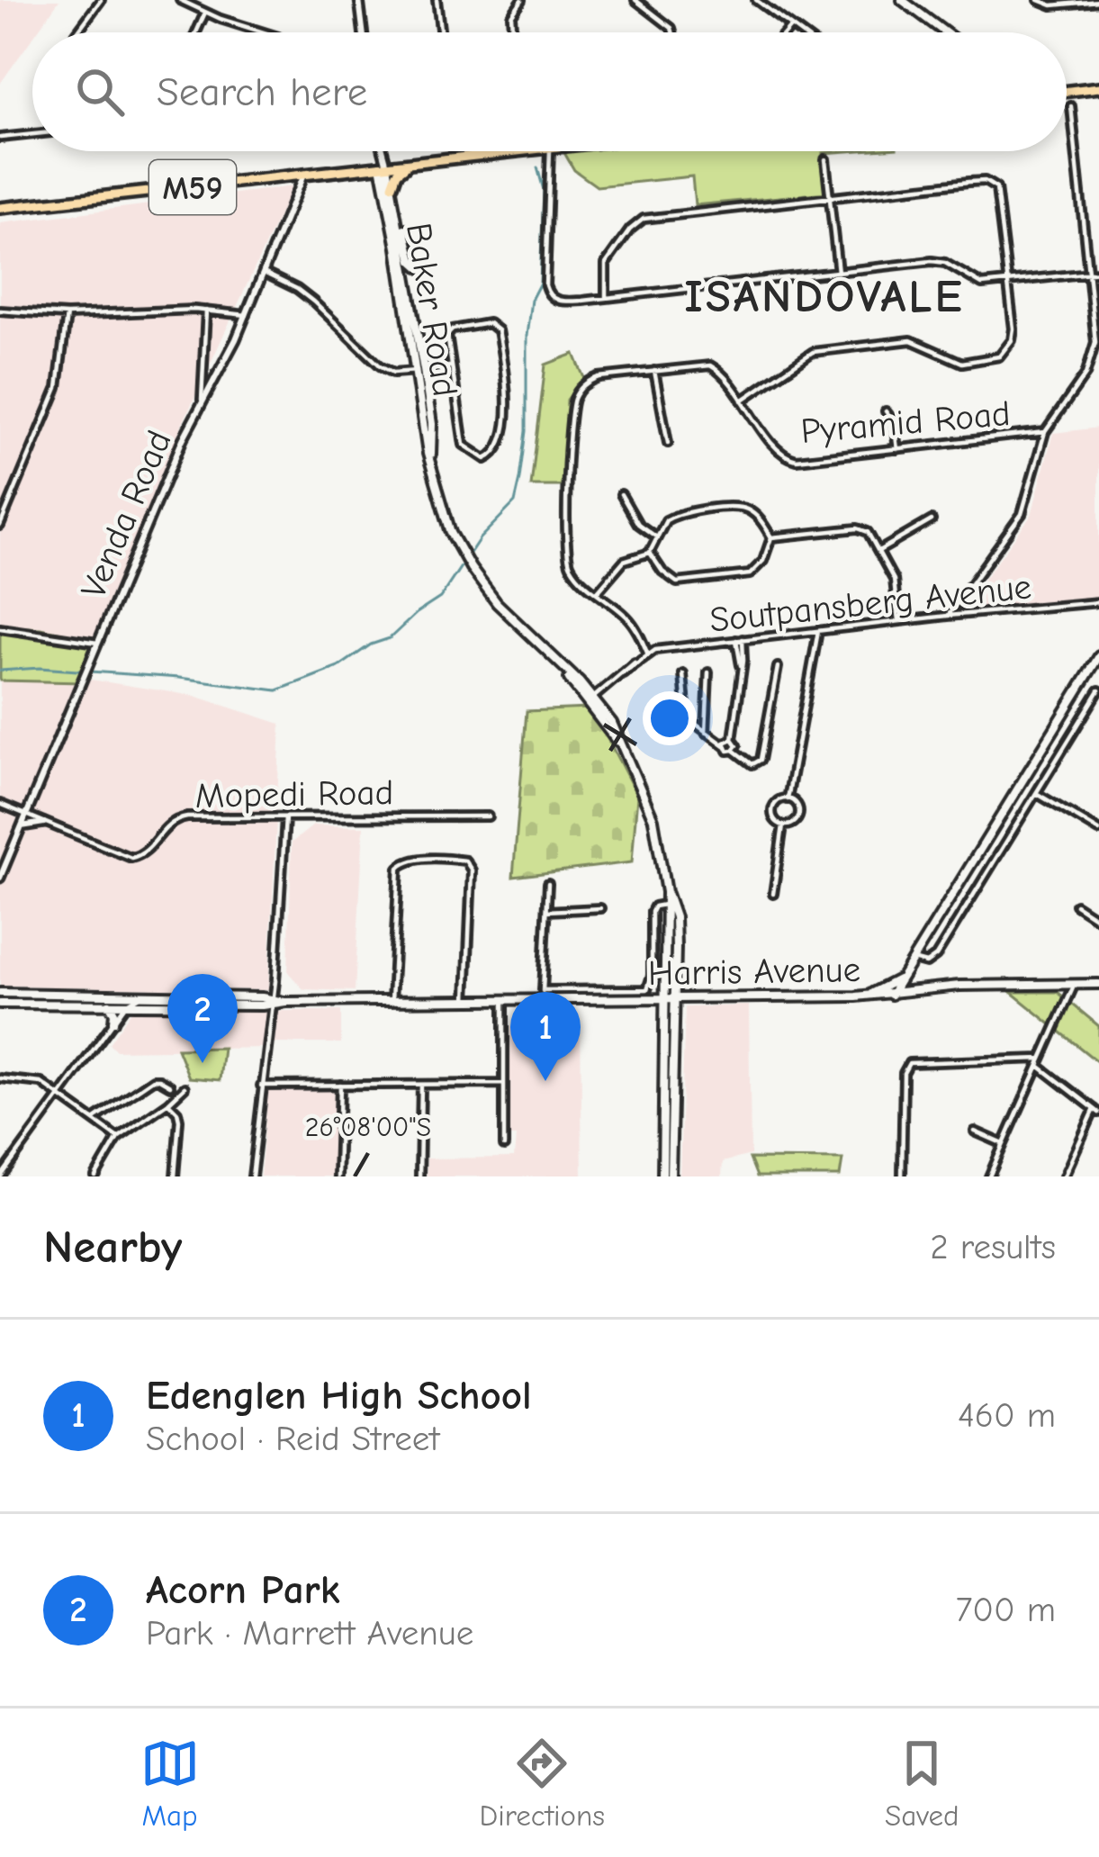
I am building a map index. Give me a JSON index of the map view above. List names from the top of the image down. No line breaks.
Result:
{"streets":{"main road":["M59","Baker Road","Harris Avenue"],"street":["Pyramid Road","Venda Road","Soutpansberg Avenue","Mopedi Road"]},"crossings":[["M59","Baker Road"],["M59","Venda Road"],["Baker Road","Harris Avenue"],["Pyramid Road","Soutpansberg Avenue"],["Venda Road","Mopedi Road"]],"districts":["ISANDOVALE"],"page":{"search":"Search here","pins":["2","1"],"heading":["Nearby","2 results"],"list":[{"mark":"1","name":"Edenglen High School","note":"School · Reid Street","value":"460 m"},{"mark":"2","name":"Acorn Park","note":"Park · Marrett Avenue","value":"700 m"}],"nav":["Map","Directions","Saved"]},"coordinates":["26°08'00\"S"]}
